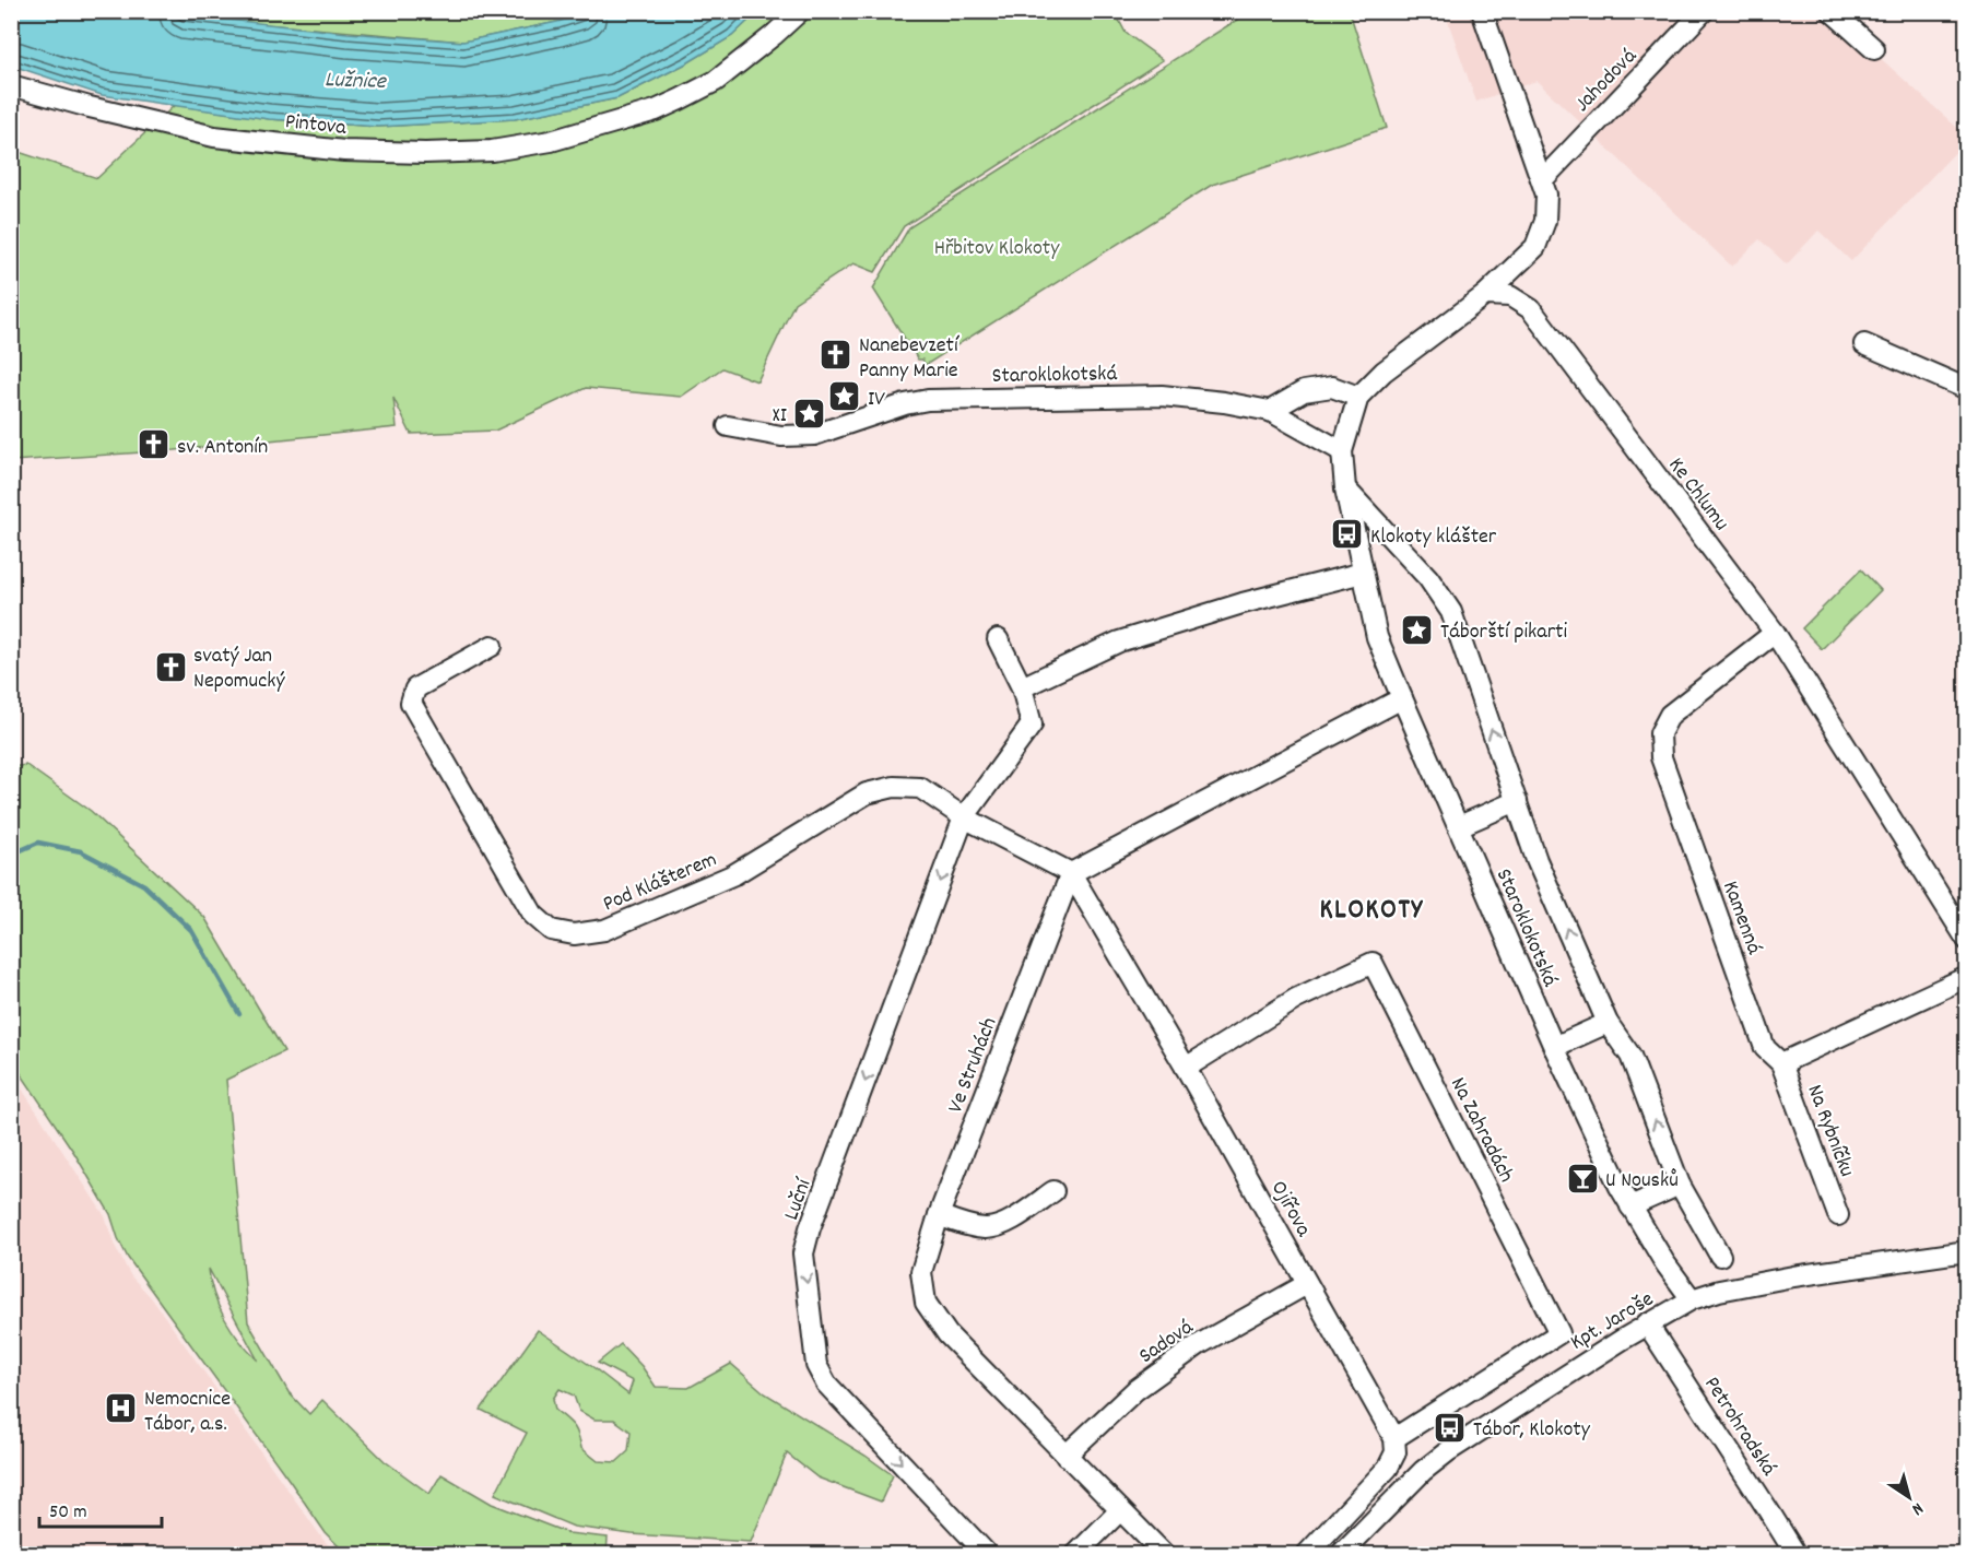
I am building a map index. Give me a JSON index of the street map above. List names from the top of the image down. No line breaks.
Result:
{"streets":{"street":["Jahodová","Pintova","Staroklokotská","Ke Chlumu","Pod Klášterem","Kamenná","Ve Struhách","Na Zahradách","Na Rybníčku","Luční","Ojířova","Kpt. Jaroše","Sadová","Petrohradská"]},"crossings":[["Staroklokotská","Kpt. Jaroše"],["Ke Chlumu","Kamenná"],["Pod Klášterem","Ve Struhách"],["Pod Klášterem","Luční"],["Pod Klášterem","Ojířova"],["Kamenná","Na Rybníčku"],["Ve Struhách","Ojířova"],["Ve Struhách","Sadová"],["Na Zahradách","Ojířova"],["Ojířova","Sadová"],["Kpt. Jaroše","Petrohradská"]],"one_way":["Luční"],"districts":["KLOKOTY"],"water":["Lužnice"],"parks":["Hřbitov Klokoty"],"places":{"church":["Nanebevzetí Panny Marie","sv. Antonín","svatý Jan Nepomucký"],"place":["IV","XI","Táborští pikarti"],"bus stop":["Klokoty klášter","Tábor, Klokoty"],"bar":["U Nousků"],"hospital":["Nemocnice Tábor, a.s."]},"scale_bar":"50 m","north":"bottom right"}
